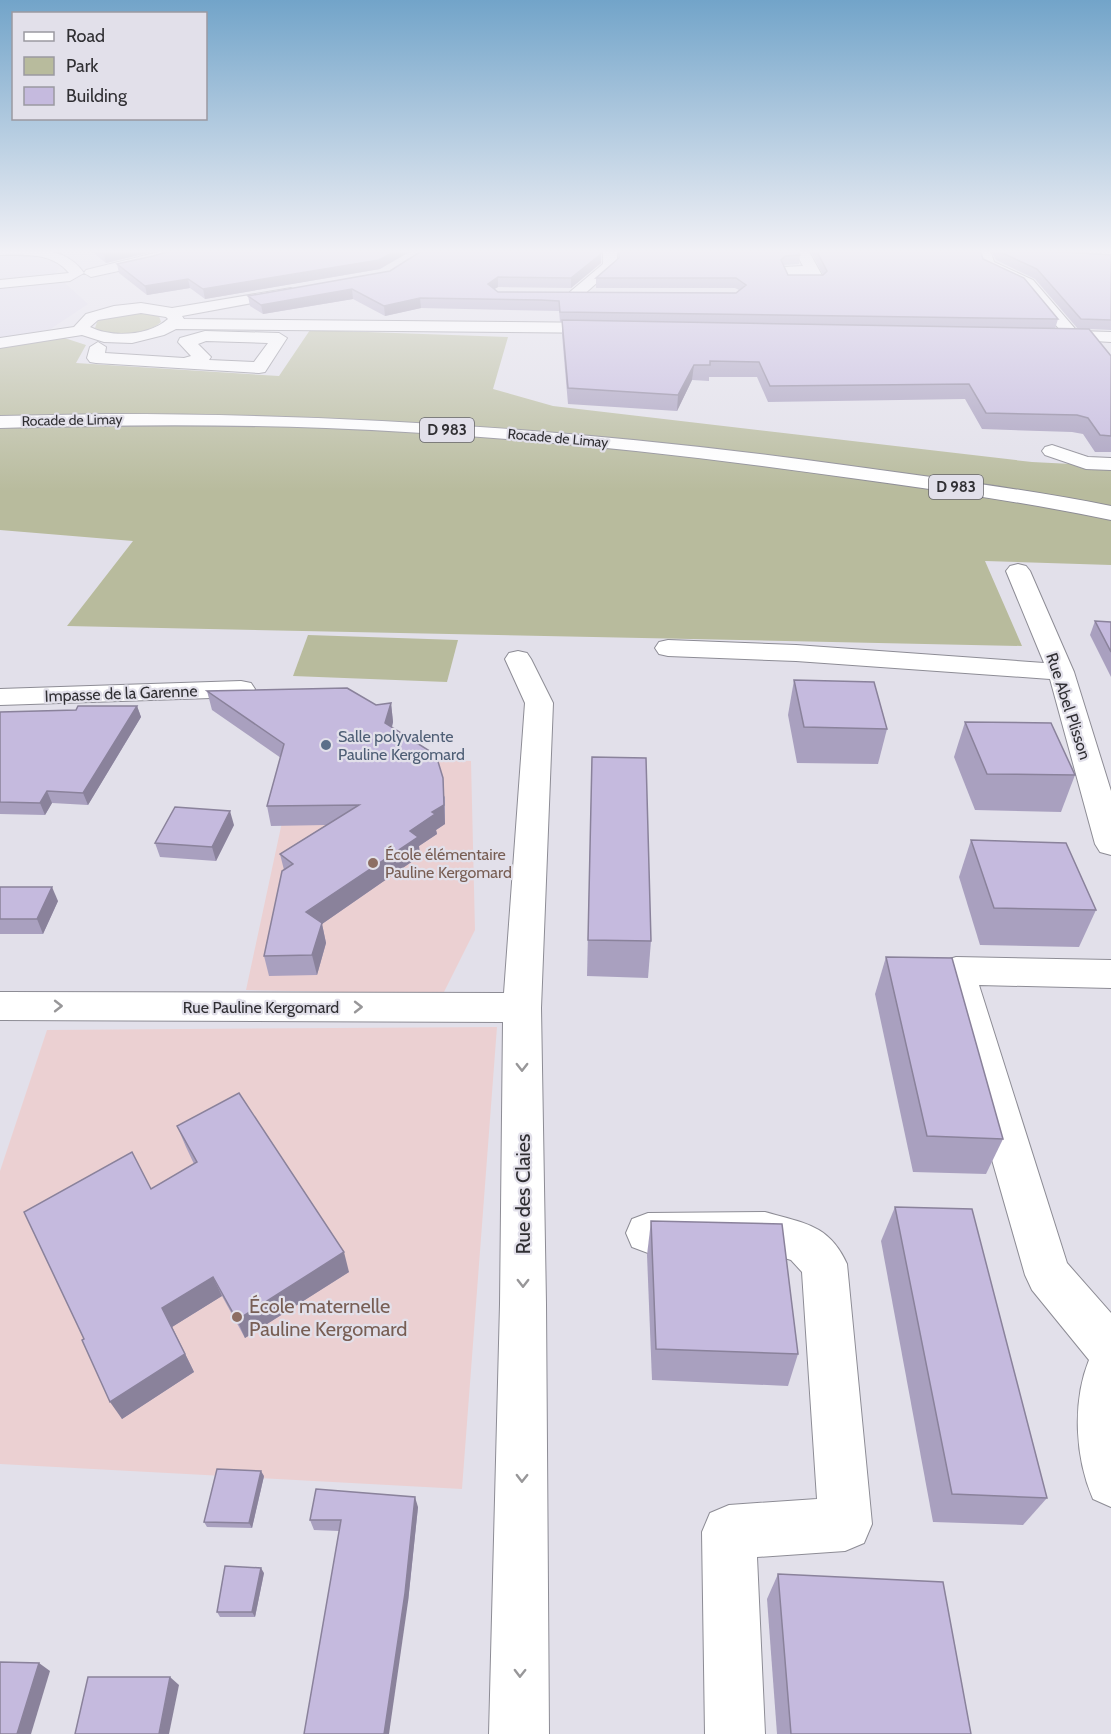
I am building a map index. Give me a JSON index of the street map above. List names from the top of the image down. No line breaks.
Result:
{"streets":{"street":["Rocade de Limay","D 983","Impasse de la Garenne","Rue Abel Plisson","Rue Pauline Kergomard","Rue des Claies"]},"crossings":[["Rue Pauline Kergomard","Rue des Claies"]],"one_way":["Rue Pauline Kergomard","Rue des Claies"],"places":["Salle polyvalente Pauline Kergomard","École élémentaire Pauline Kergomard","École maternelle Pauline Kergomard"],"legend":["Road","Park","Building"]}
